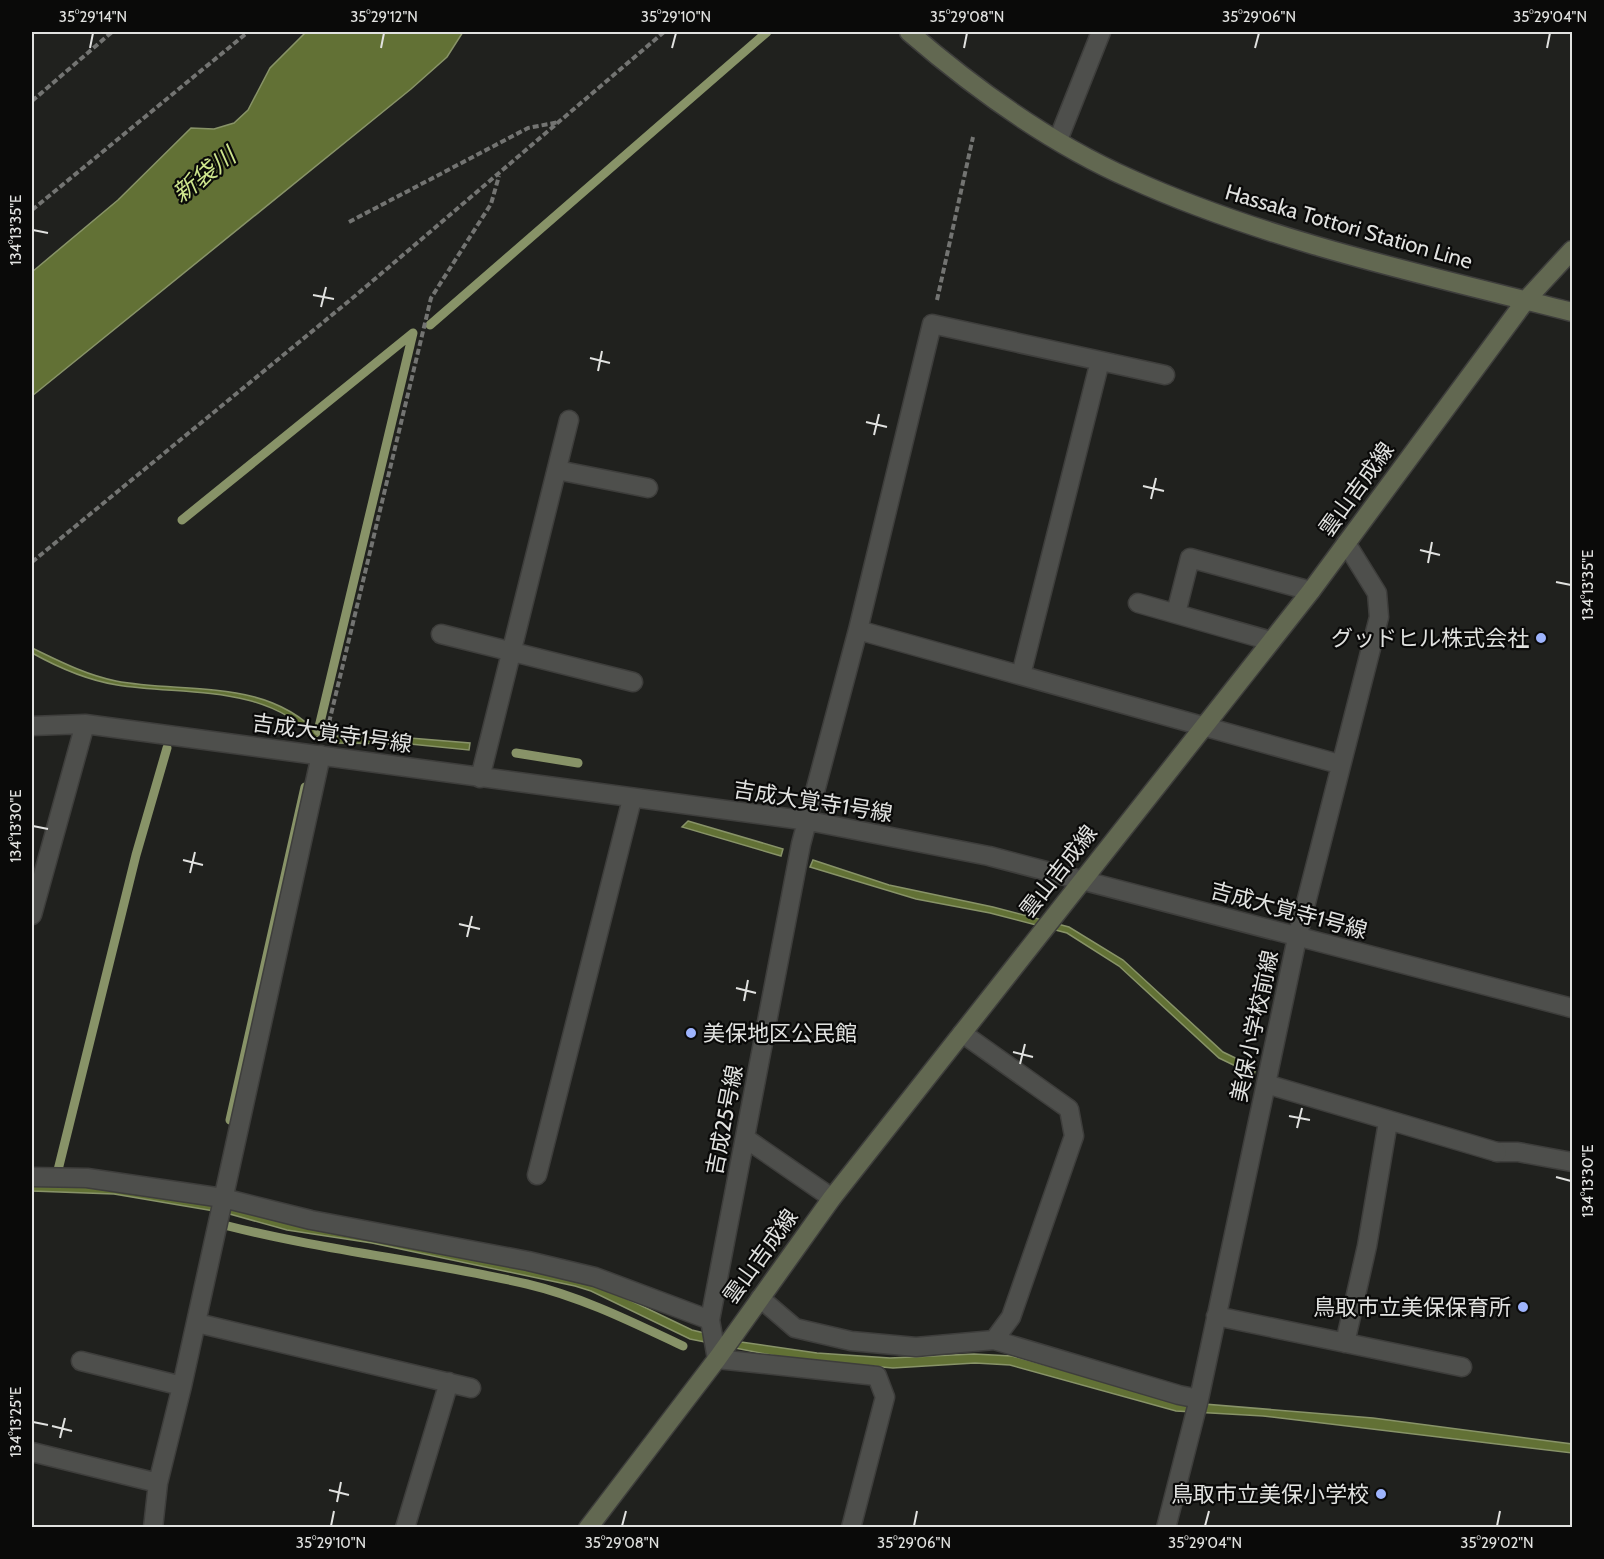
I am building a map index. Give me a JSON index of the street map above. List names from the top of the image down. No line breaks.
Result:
{"streets":{"street":["Hassaka Tottori Station Line","雲山吉成線","吉成大覚寺1号線","美保小学校前線","吉成25号線"]},"crossings":[["Hassaka Tottori Station Line","雲山吉成線"],["雲山吉成線","吉成大覚寺1号線"],["雲山吉成線","美保小学校前線"],["雲山吉成線","吉成25号線"],["吉成大覚寺1号線","美保小学校前線"],["吉成大覚寺1号線","吉成25号線"]],"water":["新袋川"],"places":["グッドヒル株式会社","美保地区公民館","鳥取市立美保保育所","鳥取市立美保小学校"],"coordinates":["35°29'14\"N","35°29'12\"N","35°29'10\"N","35°29'08\"N","35°29'06\"N","35°29'04\"N","134°13'35\"E","134°13'30\"E","134°13'25\"E","35°29'02\"N"]}
